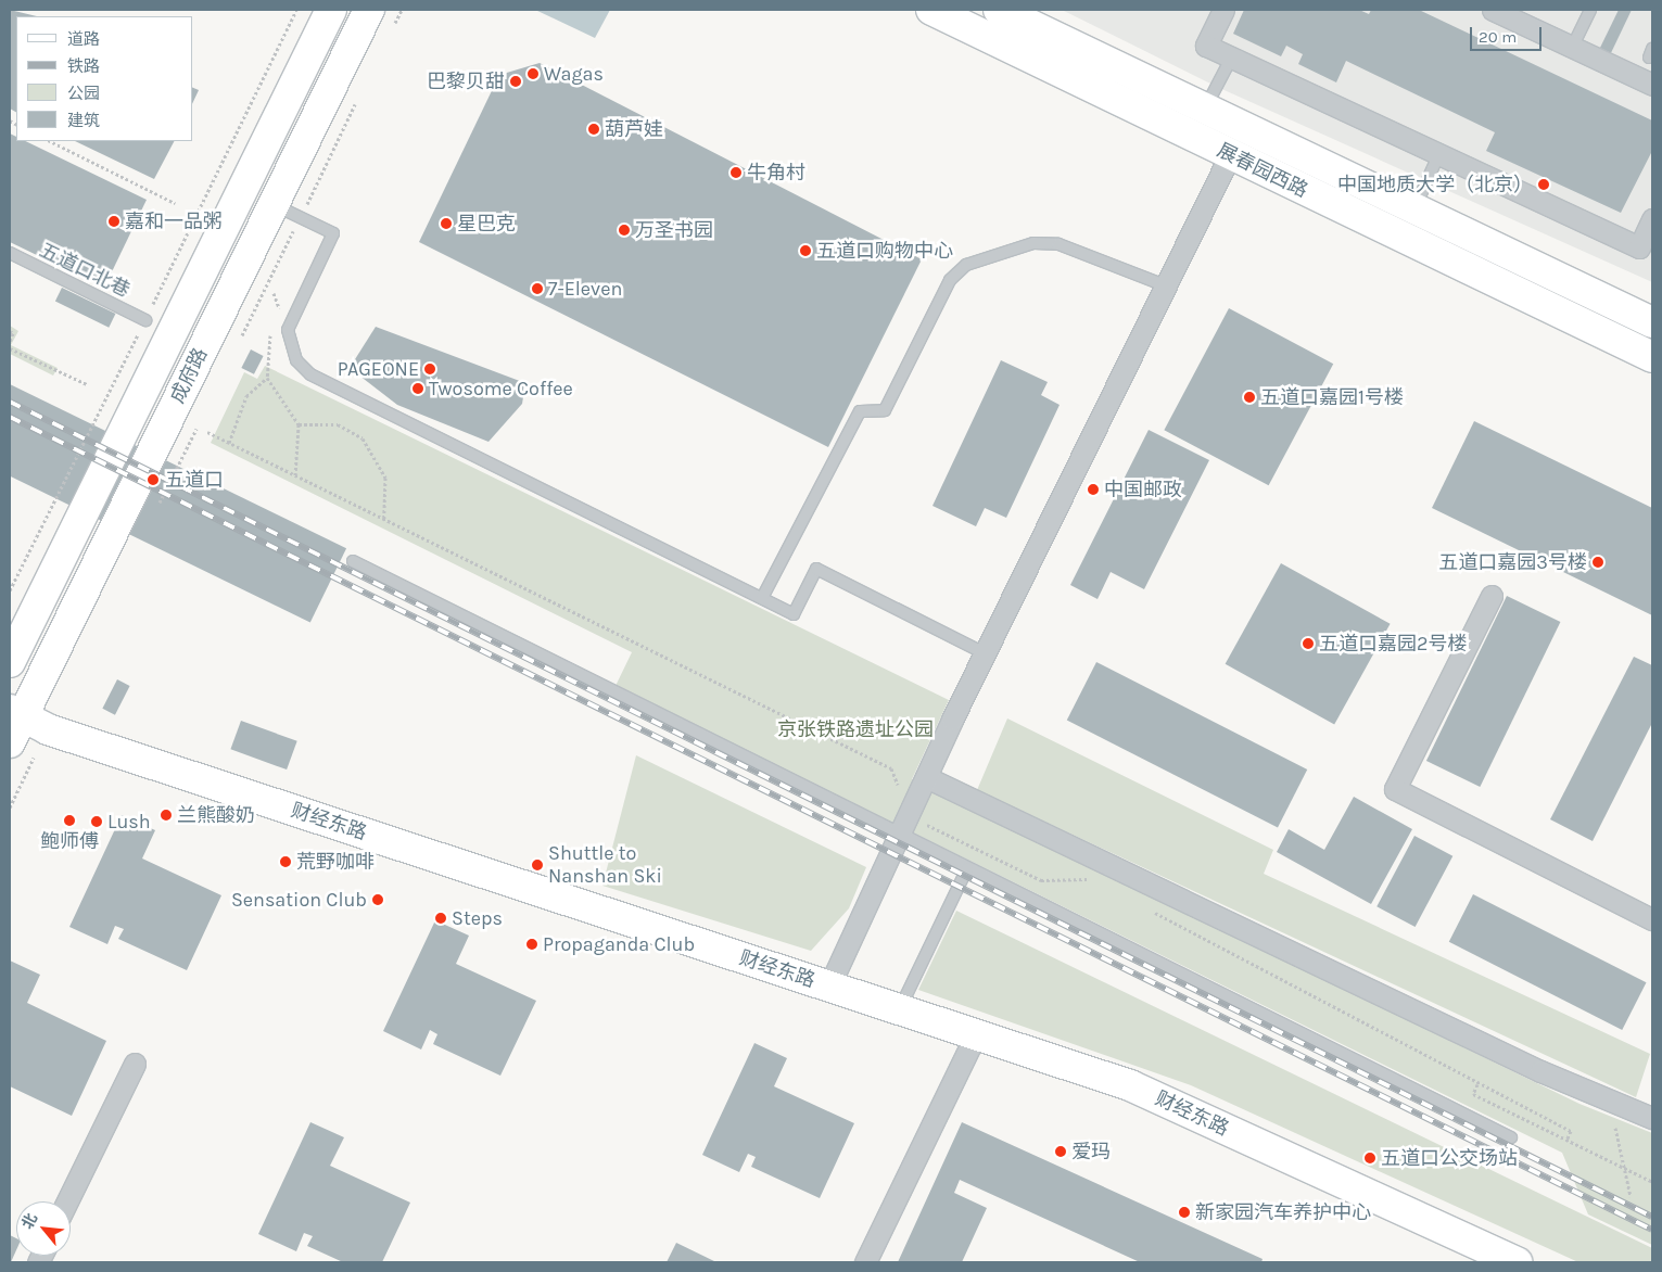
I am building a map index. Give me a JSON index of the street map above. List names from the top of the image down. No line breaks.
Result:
{"streets":{"main road":["展春园西路","成府路","财经东路"],"lane":["五道口北巷"]},"crossings":[["成府路","财经东路"]],"parks":["京张铁路遗址公园"],"places":["Wagas","巴黎贝甜","葫芦娃","牛角村","中国地质大学（北京）","嘉和一品粥","星巴克","万圣书园","五道口购物中心","7-Eleven","PAGEONE","Twosome Coffee","五道口嘉园1号楼","五道口","中国邮政","五道口嘉园3号楼","五道口嘉园2号楼","兰熊酸奶","鲍师傅","Lush","荒野咖啡","Shuttle to Nanshan Ski","Sensation Club","Steps","Propaganda Club","爱玛","五道口公交场站","新家园汽车养护中心"],"legend":["道路","铁路","公园","建筑"],"scale_bar":"20 m","north":"top left"}
